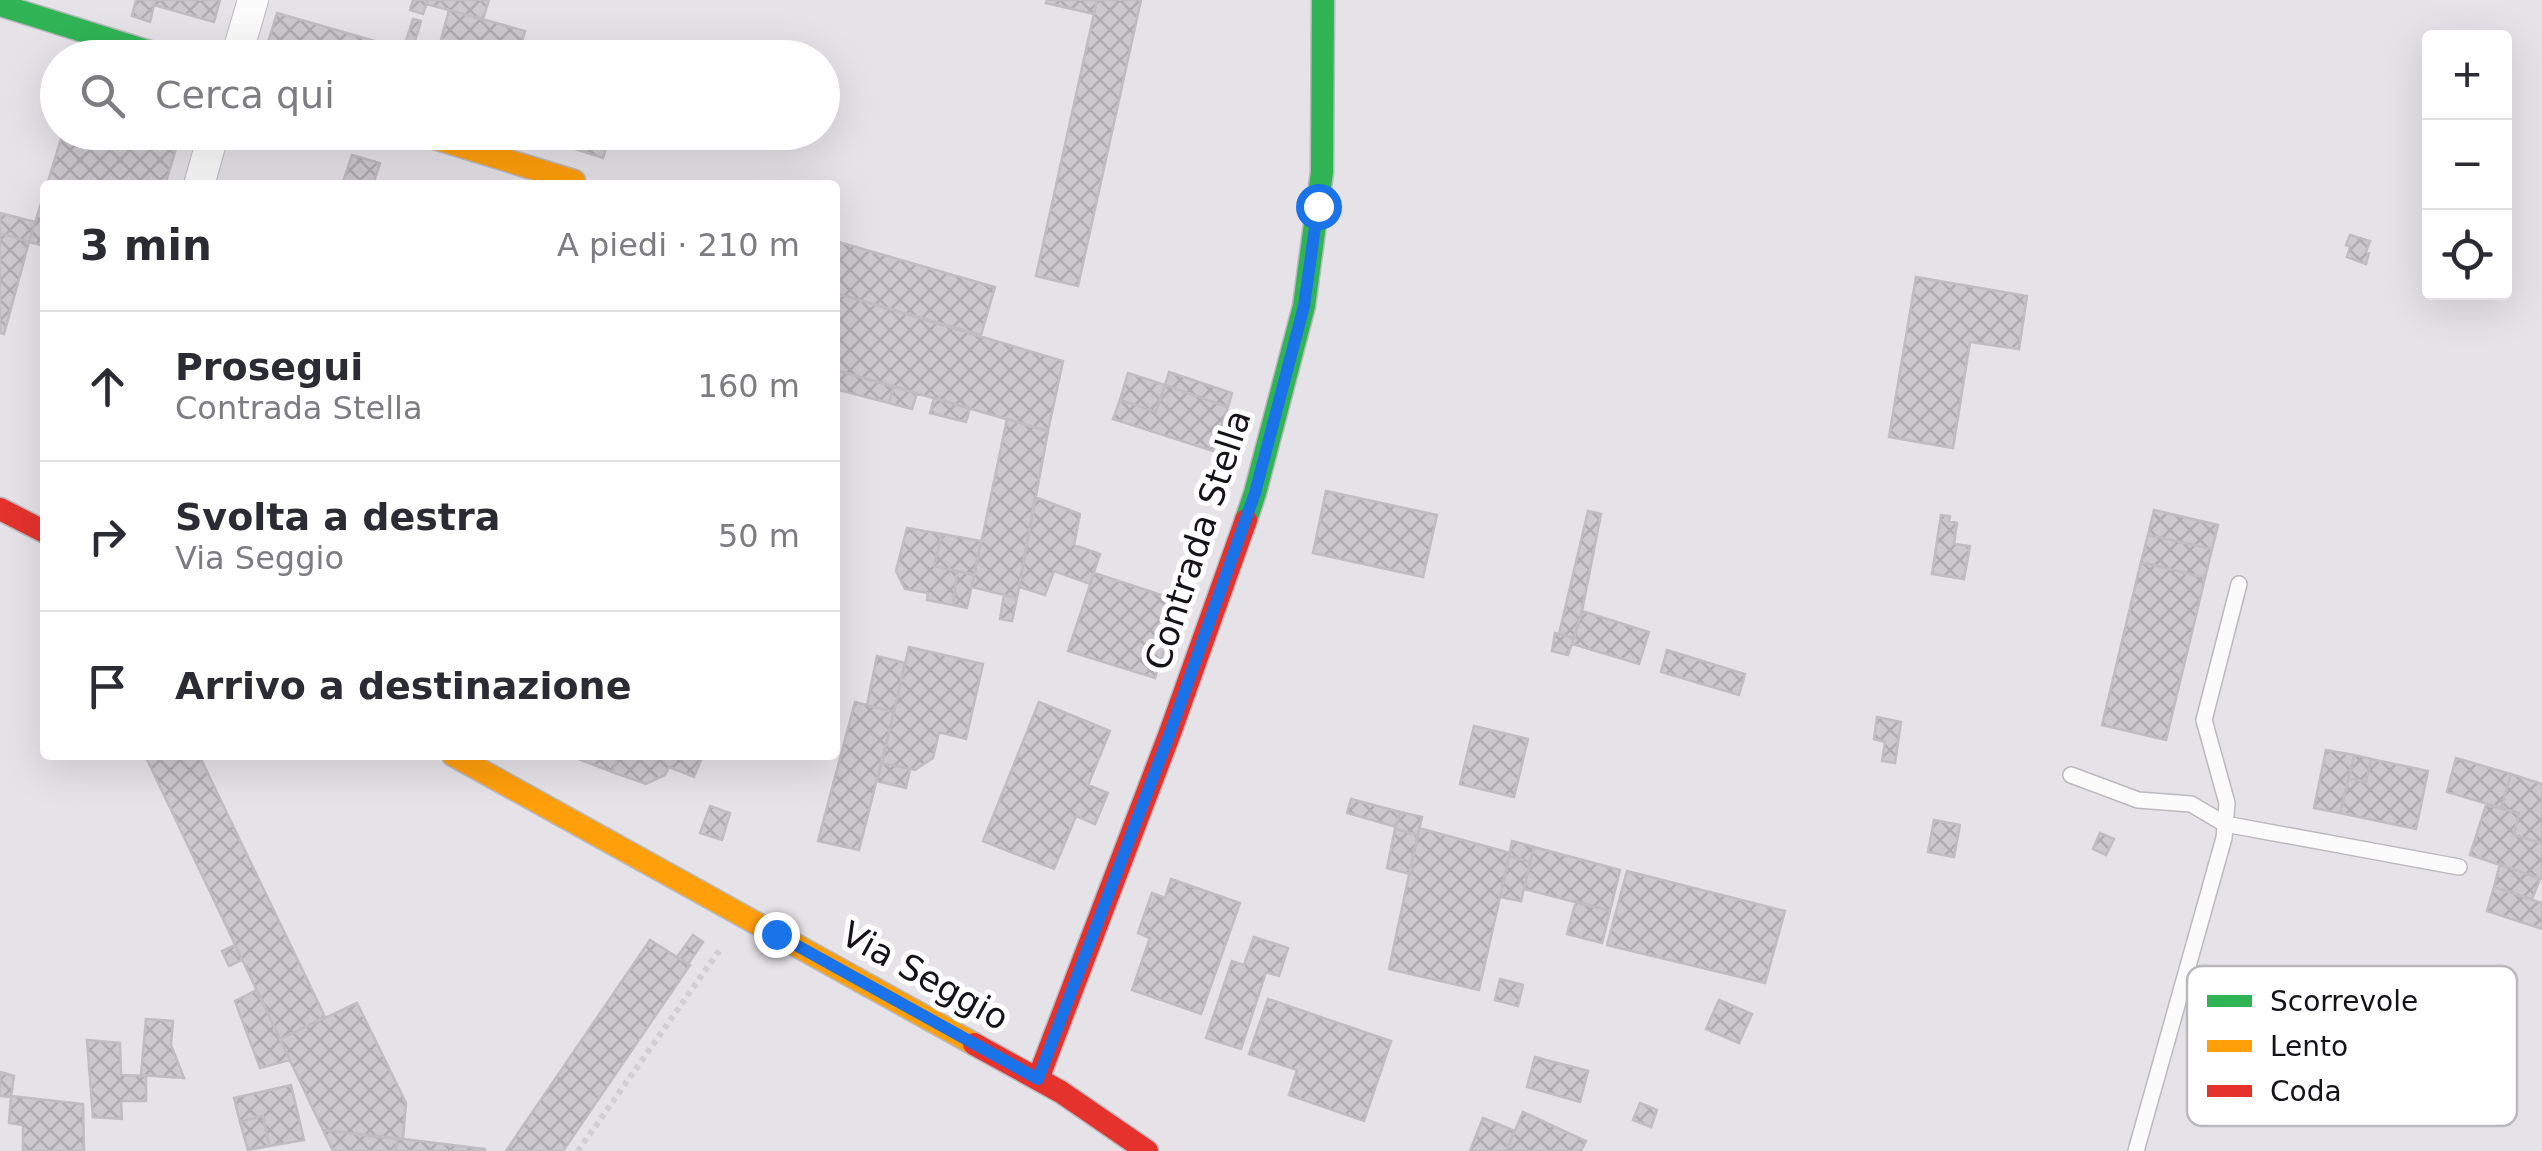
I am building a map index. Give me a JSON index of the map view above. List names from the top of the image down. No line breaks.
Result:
{"streets":{"street":["Contrada Stella","Via Seggio"]},"crossings":[["Contrada Stella","Via Seggio"]],"legend":["Scorrevole","Lento","Coda"],"page":{"map_buttons":["+","−"],"search":"Cerca qui","heading":["3 min","A piedi · 210 m"],"list":[["Prosegui","Contrada Stella","160 m"],["Svolta a destra","Via Seggio","50 m"],"Arrivo a destinazione"]}}
